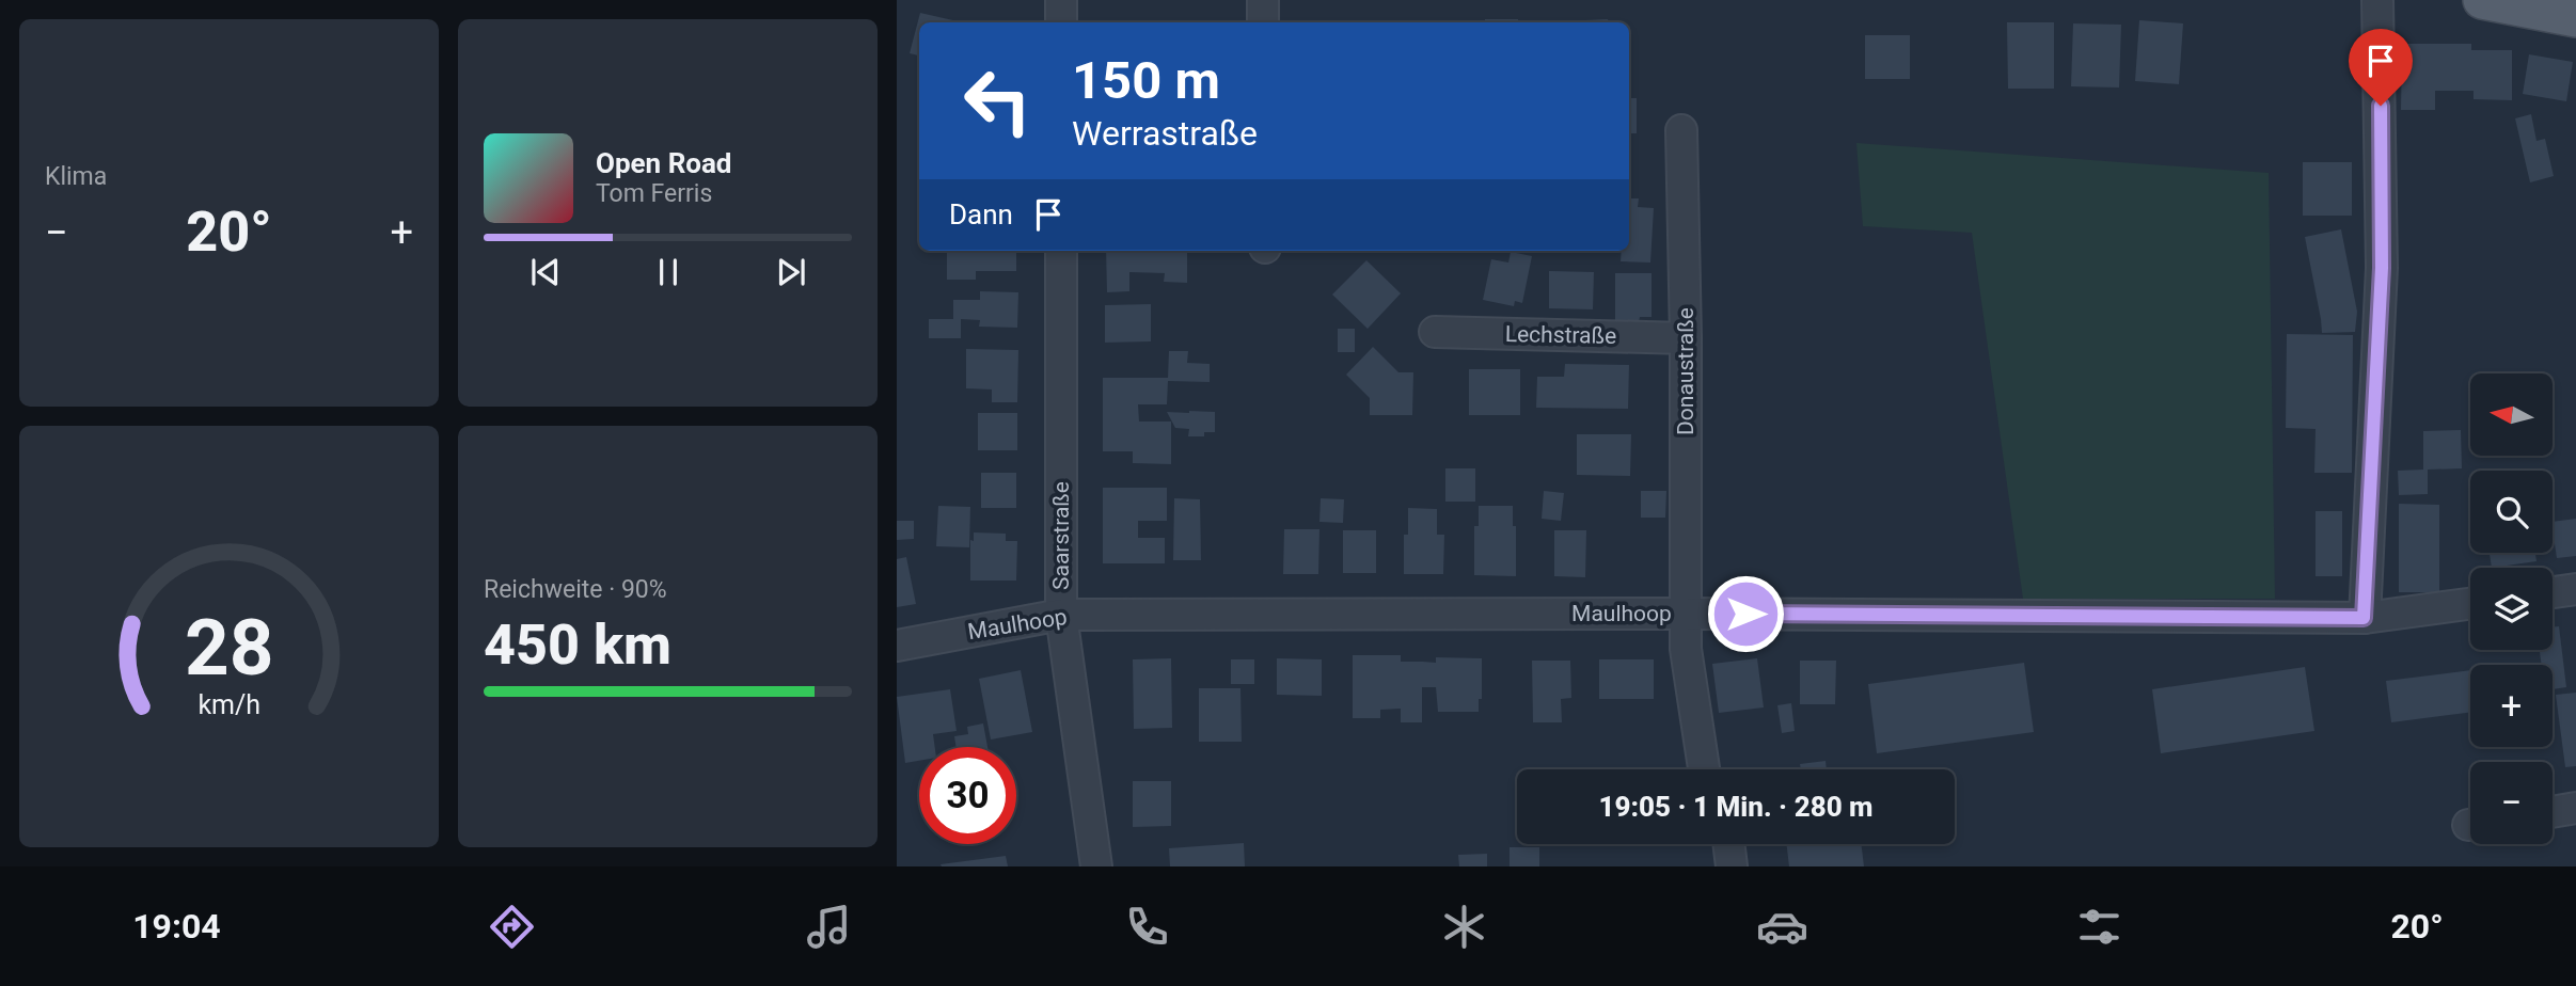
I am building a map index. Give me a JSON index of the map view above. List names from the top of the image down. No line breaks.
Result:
{"streets":{"street":["Lechstraße","Donaustraße","Saarstraße","Maulhoop"]},"crossings":[["Lechstraße","Donaustraße"],["Donaustraße","Maulhoop"],["Saarstraße","Maulhoop"]],"north":"left","page":{"tile":["Klima",["Reichweite · 90%","450 km"]],"turn":["150 m","Werrastraße"],"song":["Open Road","Tom Ferris"],"then":"Dann","heat":["−","20°","+"],"map_buttons":["+","−"],"limit":"30","trip":"19:05 · 1 Min. · 280 m","tabs":["19:04","20°"],"gauge":["28","km/h"]}}
